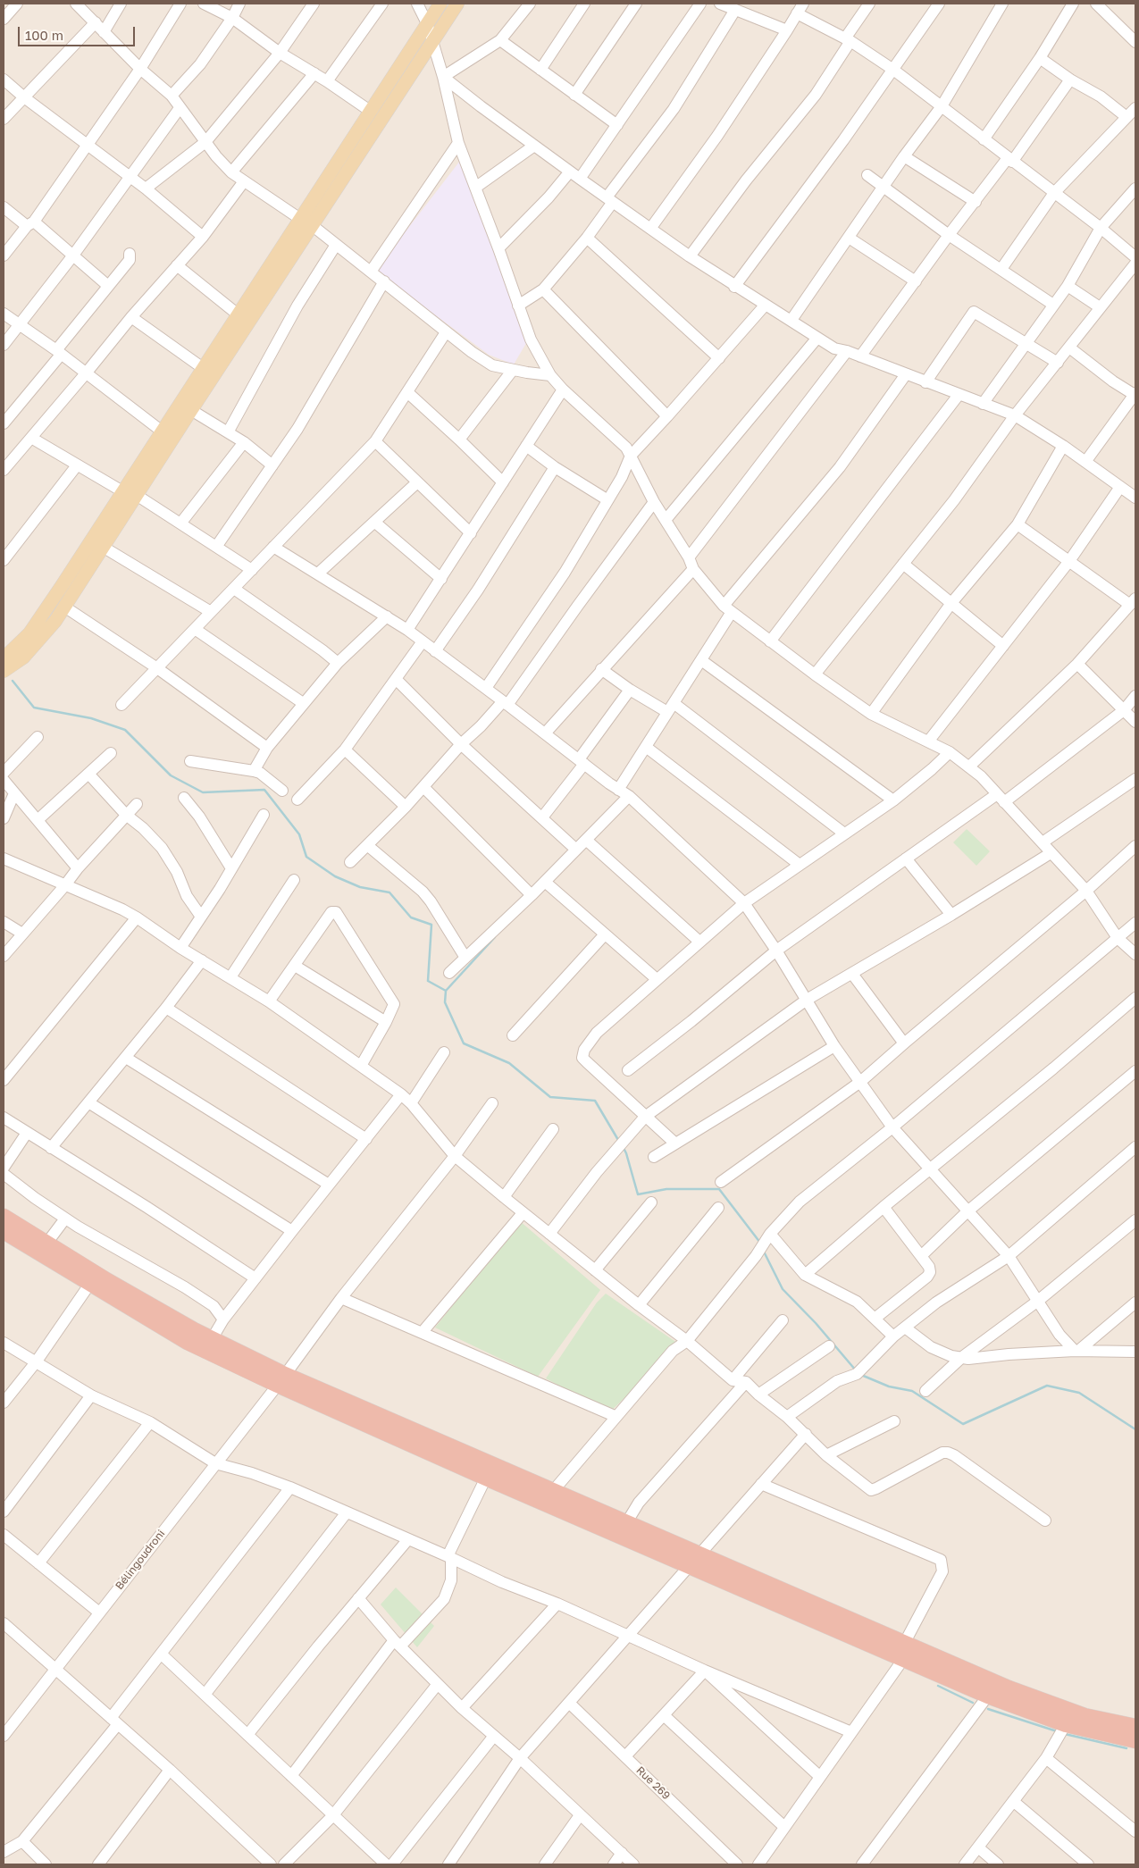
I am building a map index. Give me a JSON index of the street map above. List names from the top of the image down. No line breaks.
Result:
{"streets":{"street":["Bélingoudroni","Rue 269"]},"scale_bar":"100 m"}
